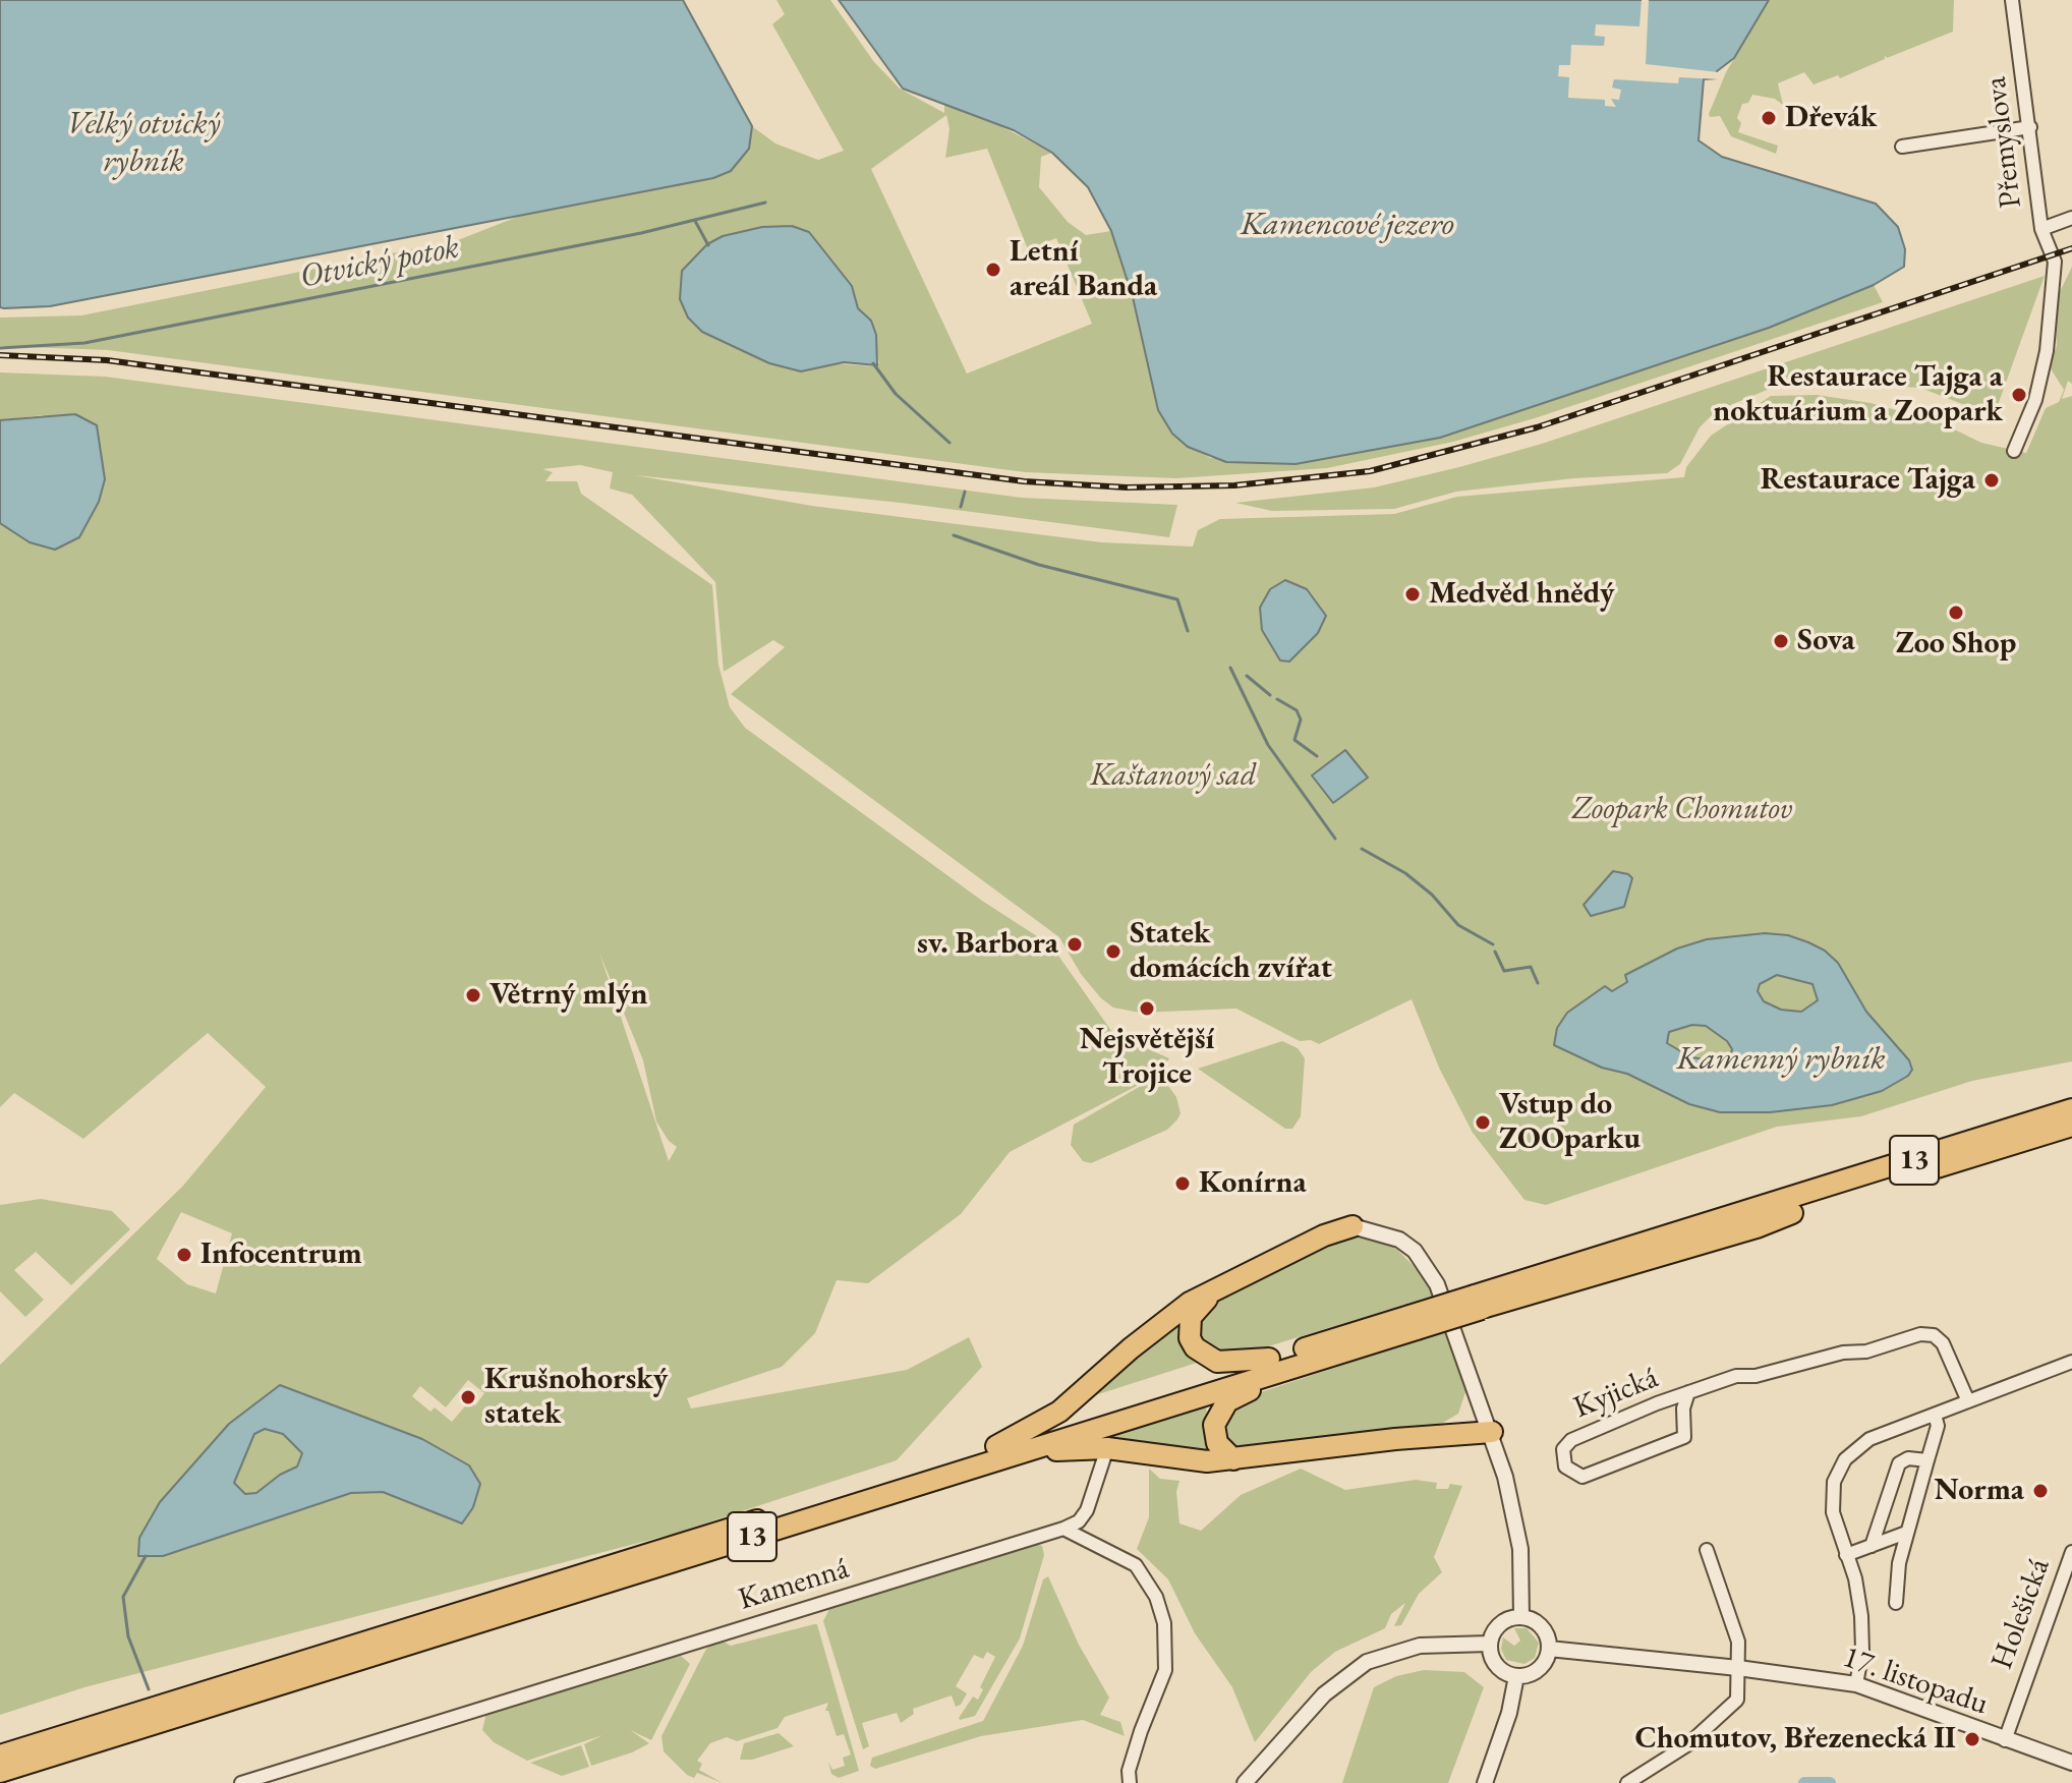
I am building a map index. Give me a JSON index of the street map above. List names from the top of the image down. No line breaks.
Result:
{"streets":{"highway":["13"],"street":["Přemyslova","Kyjická","Kamenná","Holešická","17. listopadu"]},"crossings":[["Holešická","17. listopadu"]],"water":["Velký otvický rybník","Kamencové jezero","Otvický potok","Kamenný rybník"],"parks":["Kaštanový sad","Zoopark Chomutov"],"places":["Dřevák","Letní areál Banda","Restaurace Tajga a noktuárium a Zoopark","Restaurace Tajga","Medvěd hnědý","Zoo Shop","Sova","sv. Barbora","Statek domácích zvířat","Větrný mlýn","Nejsvětější Trojice","Vstup do ZOOparku","Konírna","Infocentrum","Krušnohorský statek","Norma","Chomutov, Březenecká II"]}
